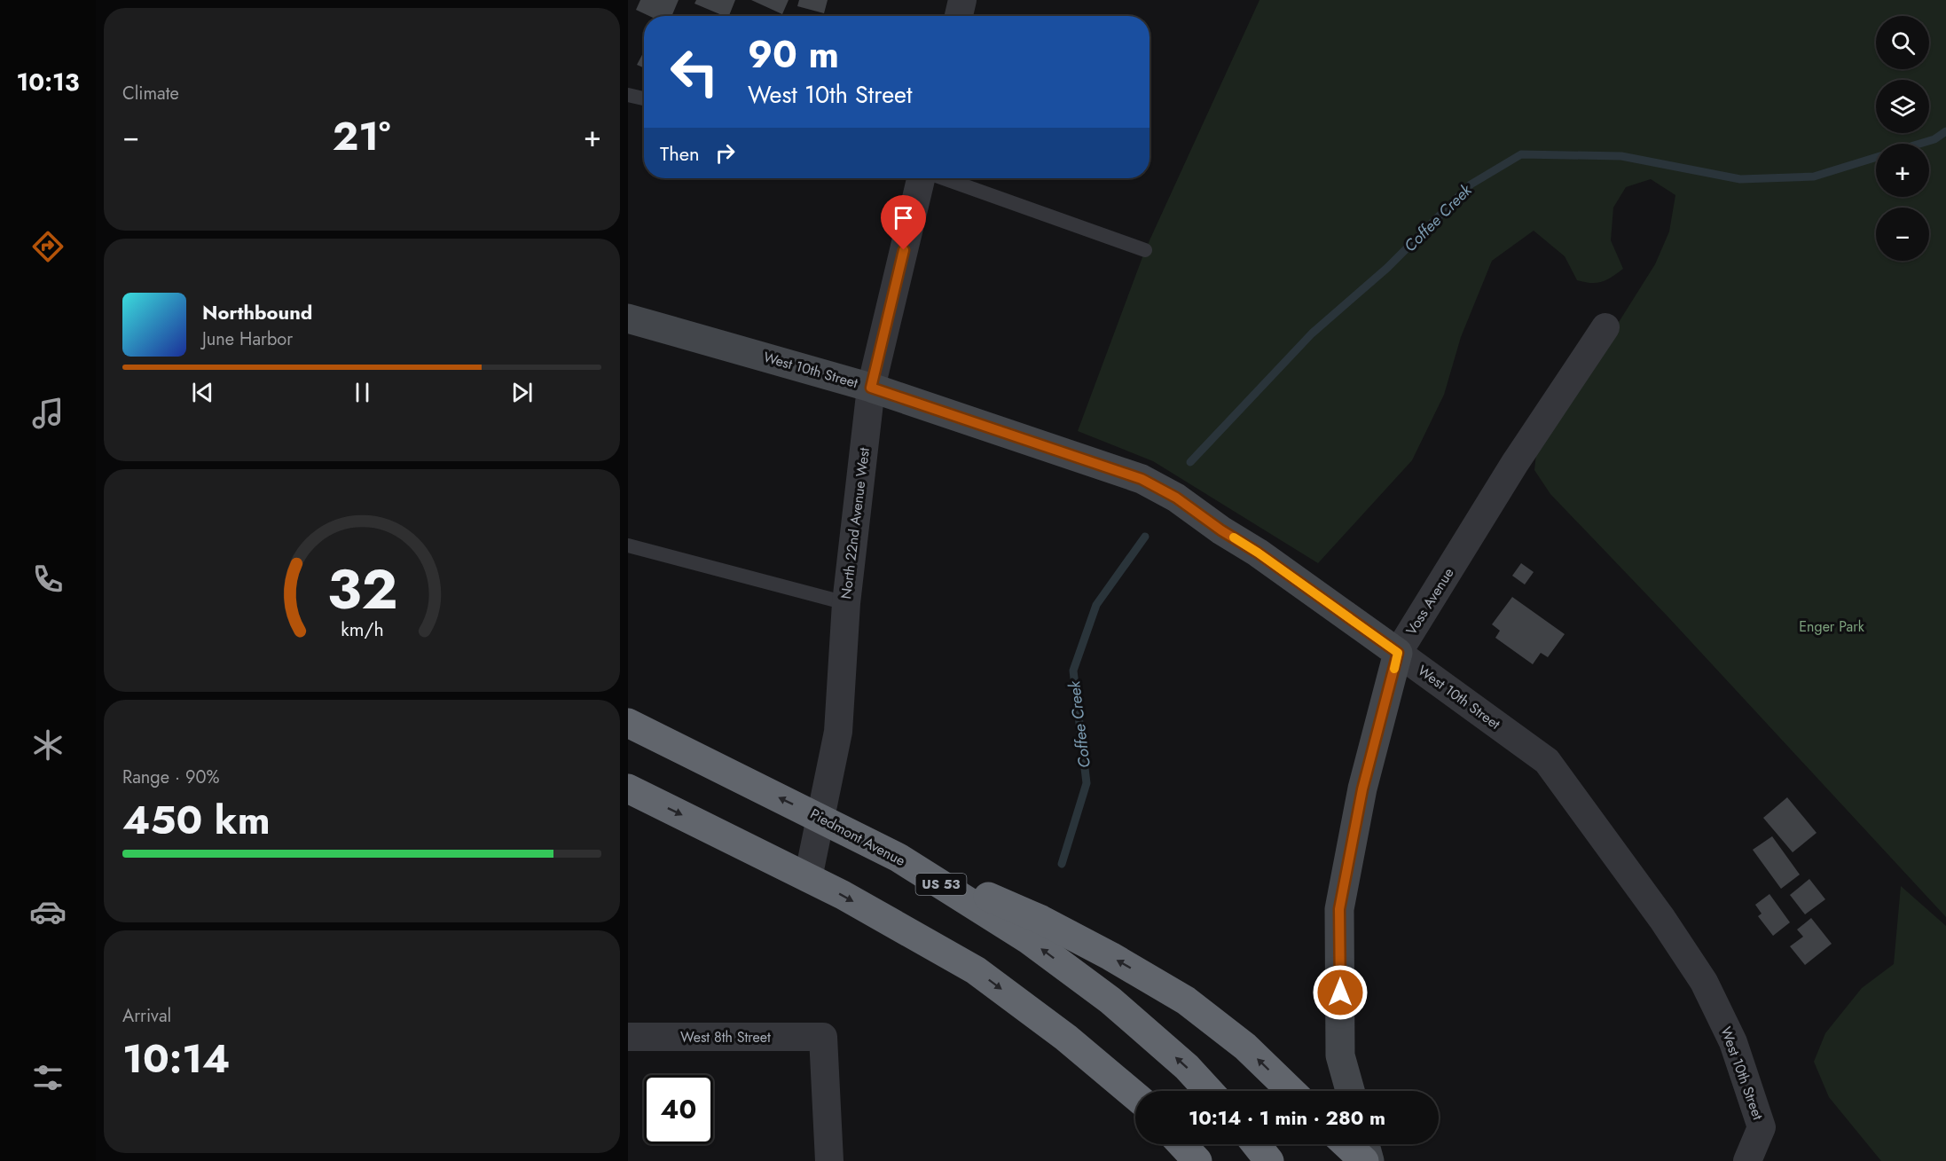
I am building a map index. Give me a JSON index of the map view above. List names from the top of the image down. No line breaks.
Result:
{"streets":{"highway":["Piedmont Avenue","US 53"],"street":["West 10th Street","North 22nd Avenue West","Voss Avenue","West 8th Street"]},"crossings":[["West 10th Street","North 22nd Avenue West"],["West 10th Street","Voss Avenue"],["North 22nd Avenue West","Piedmont Avenue"]],"water":["Coffee Creek"],"parks":["Enger Park"],"page":{"tabs":"10:13","tile":["Climate",["Range · 90%","450 km"],["Arrival","10:14"]],"map_buttons":["+","−"],"turn":["90 m","West 10th Street"],"heat":["−","21°","+"],"then":"Then","song":["Northbound","June Harbor"],"limit":"40","trip":"10:14 · 1 min · 280 m","gauge":["32","km/h"]}}
